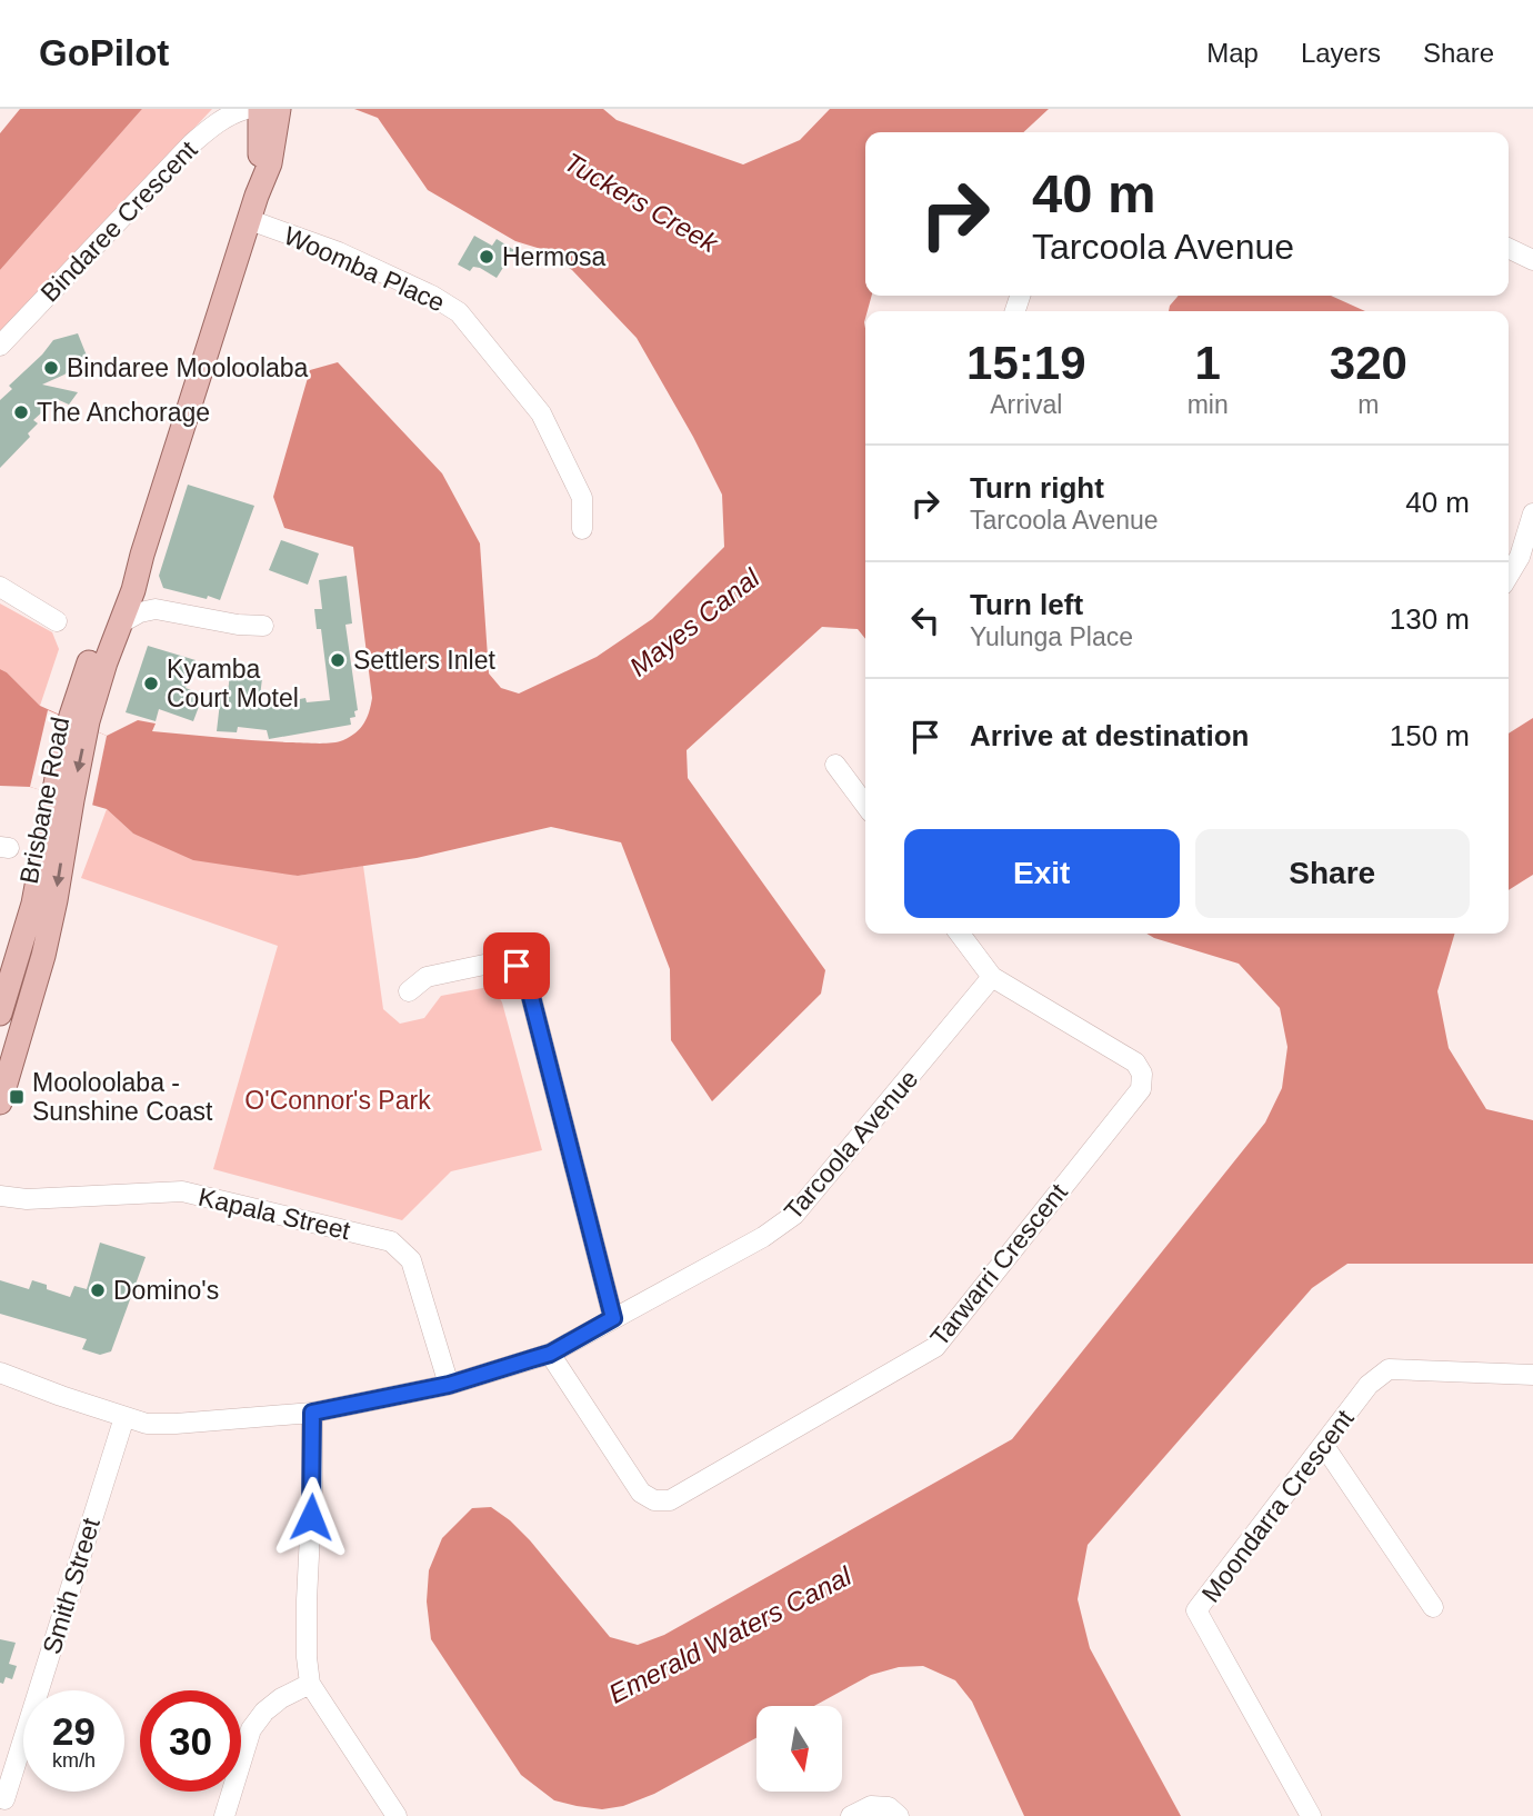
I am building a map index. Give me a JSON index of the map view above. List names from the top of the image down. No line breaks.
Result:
{"streets":{"main road":["Brisbane Road"],"street":["Bindaree Crescent","Woomba Place","Tarcoola Avenue","Kapala Street","Tarwarri Crescent","Moondarra Crescent","Smith Street"]},"crossings":[["Woomba Place","Brisbane Road"],["Tarcoola Avenue","Kapala Street"],["Tarcoola Avenue","Tarwarri Crescent"],["Tarcoola Avenue","Smith Street"]],"water":["Tuckers Creek","Mayes Canal","Emerald Waters Canal"],"parks":["O'Connor's Park"],"places":{"other":["Hermosa","Bindaree Mooloolaba","The Anchorage","Settlers Inlet","Kyamba Court Motel","Domino's"],"transit":["Mooloolaba - Sunshine Coast"]},"north":"bottom","page":{"header":"GoPilot","nav":["Map","Layers","Share"],"turn":["40 m","Tarcoola Avenue"],"eta":["15:19","Arrival","1","min","320","m"],"list":[{"name":"Turn right","note":"Tarcoola Avenue","value":"40 m"},{"name":"Turn left","note":"Yulunga Place","value":"130 m"},{"name":"Arrive at destination","value":"150 m"}],"buttons":["Exit","Share"],"speed":"29 km/h","limit":"30"}}
